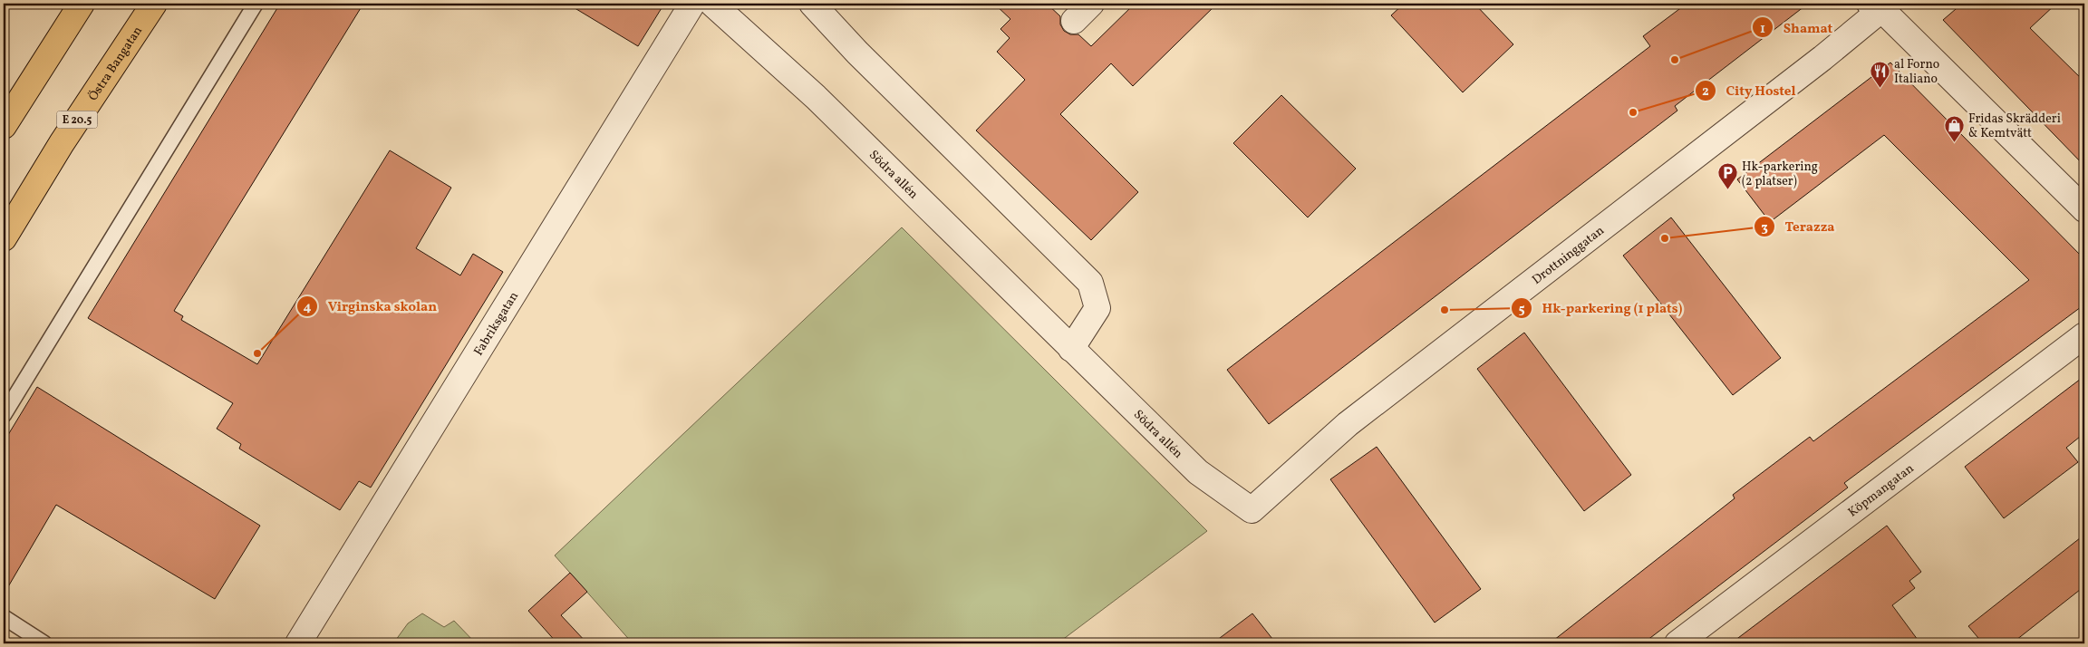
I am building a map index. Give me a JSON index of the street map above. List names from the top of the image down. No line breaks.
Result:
{"streets":{"main road":["Östra Bangatan","E 20.5"],"street":["Södra allén","Drottninggatan","Fabriksgatan","Köpmangatan"]},"crossings":[["Södra allén","Drottninggatan"]],"places":{"other":["Shamat","City Hostel","Terazza","Hk-parkering (1 plats)","Virginska skolan"],"restaurant":["al Forno Italiano"],"shop":["Fridas Skrädderi & Kemtvätt"],"parking":["Hk-parkering (2 platser)"]}}
